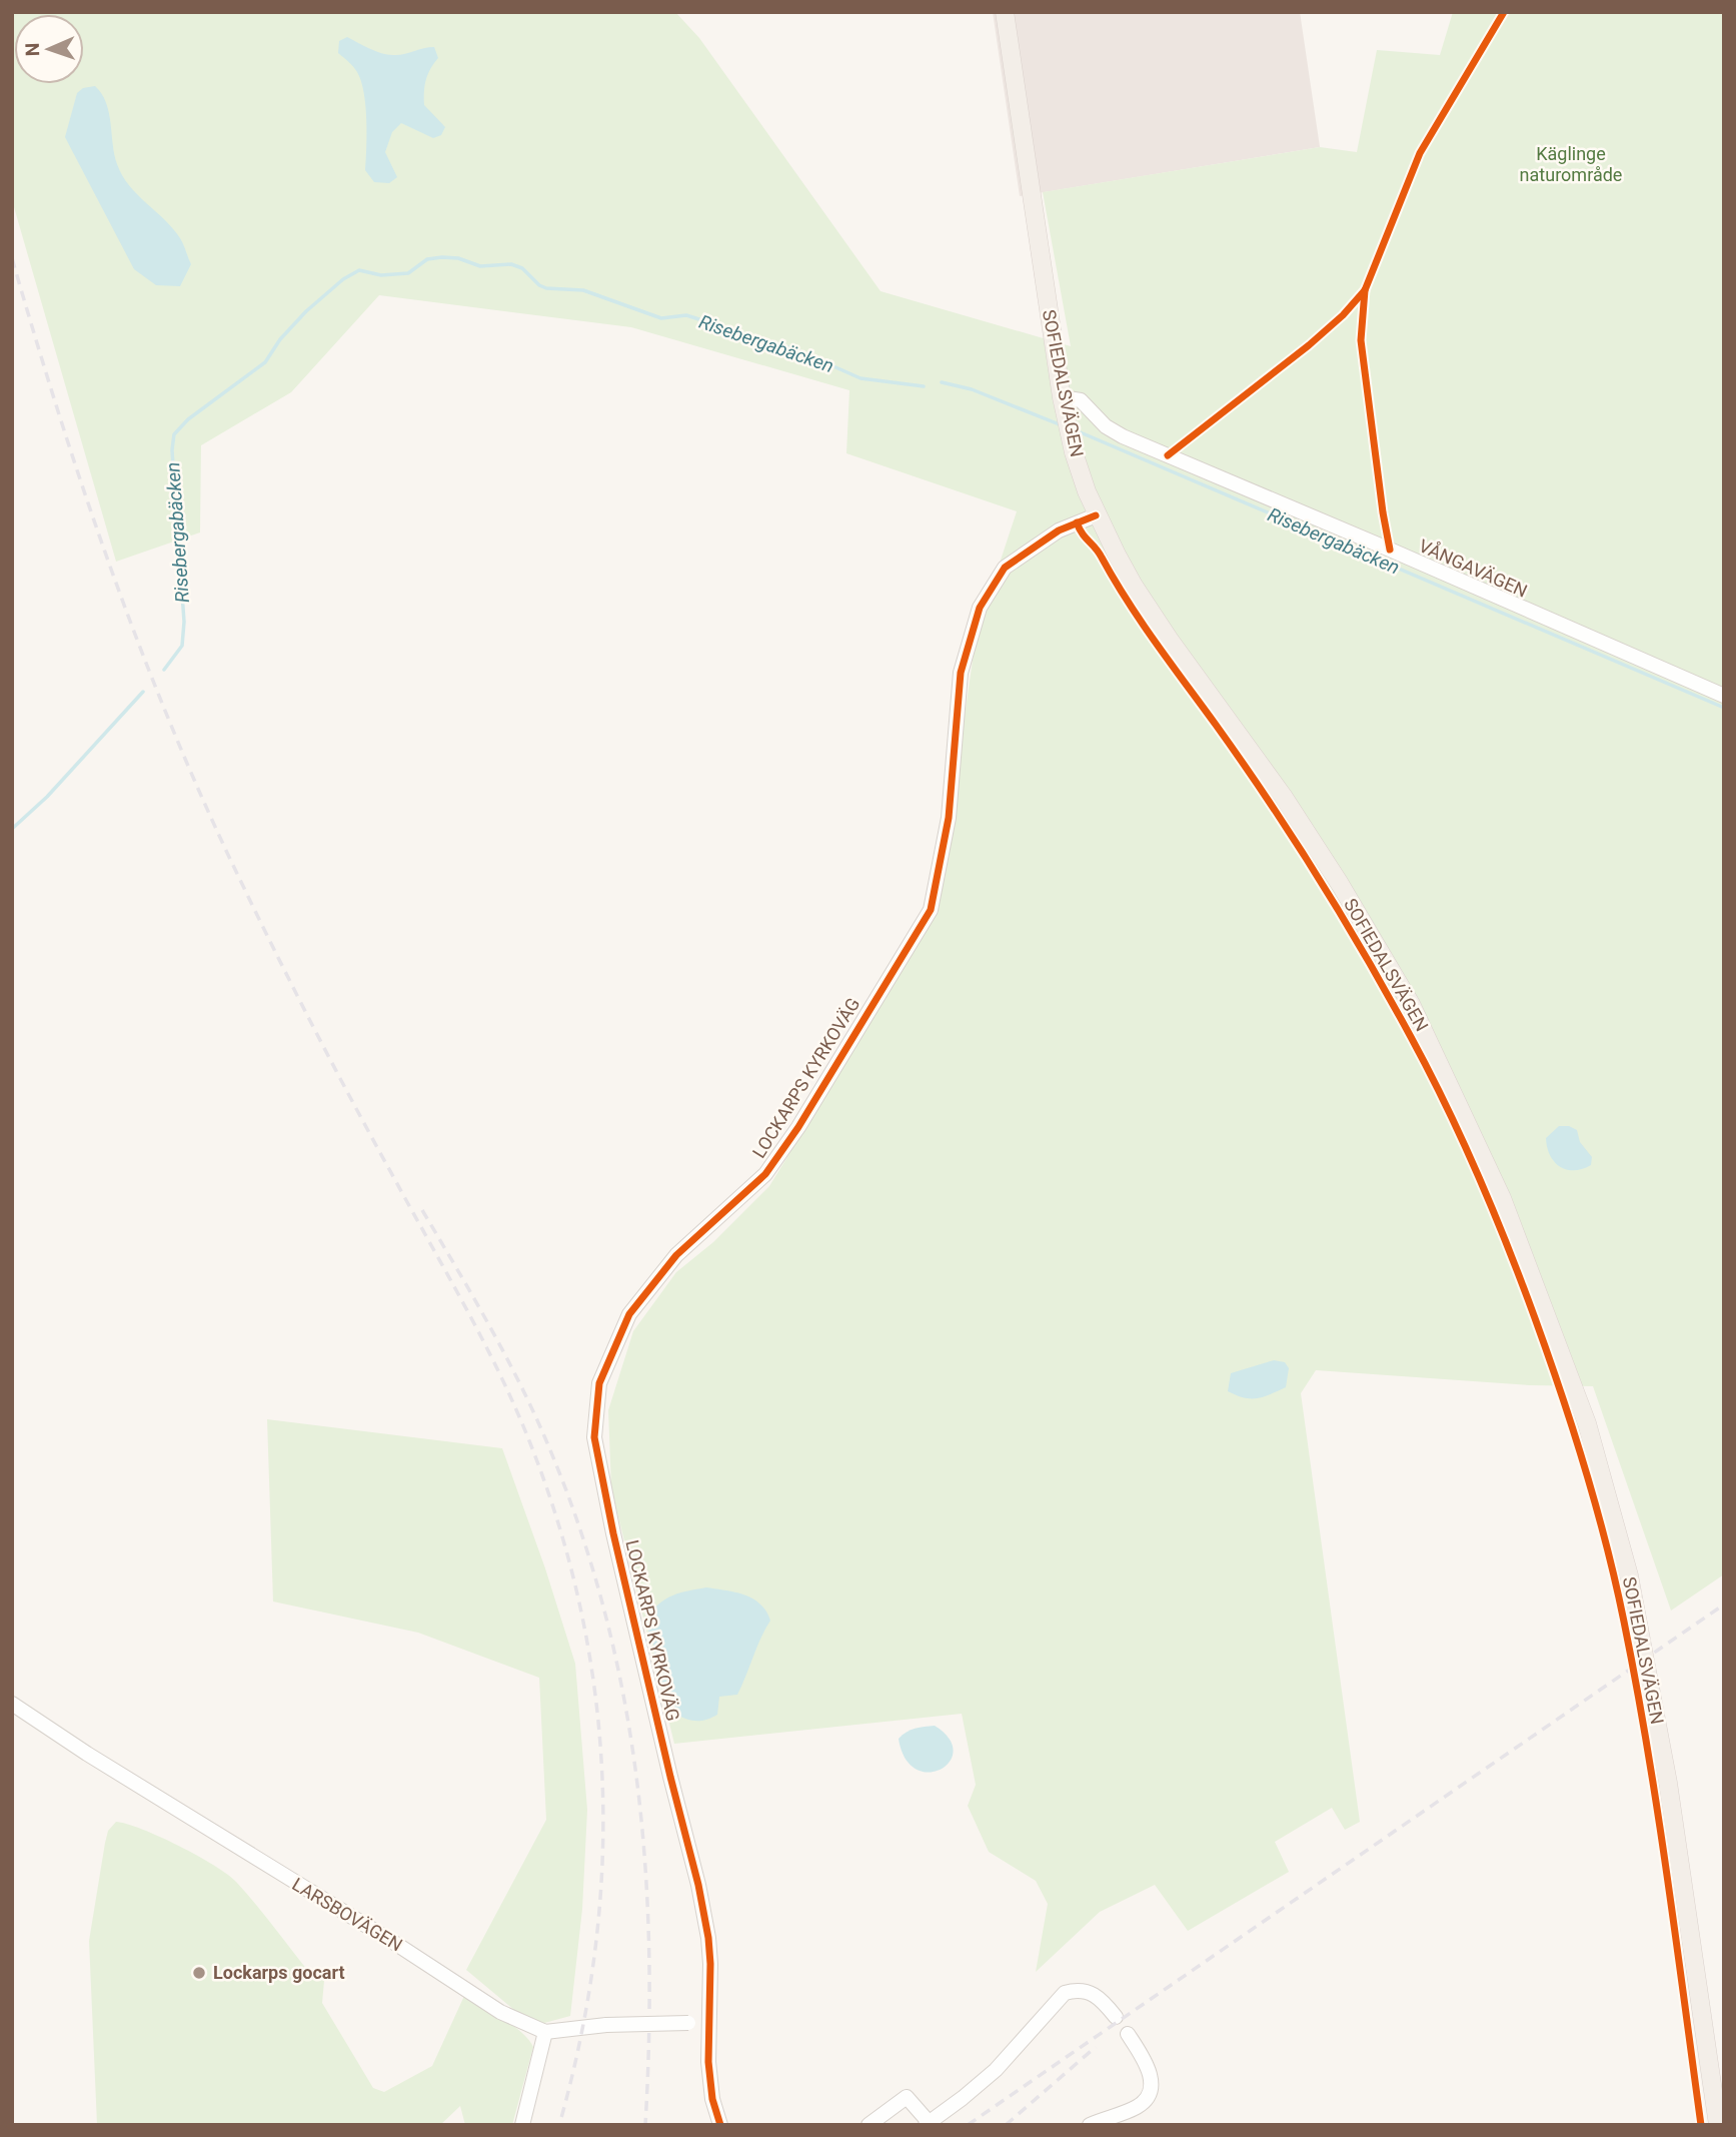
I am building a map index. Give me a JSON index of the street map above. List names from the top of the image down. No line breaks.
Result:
{"streets":{"main road":["SOFIEDALSVÄGEN"],"street":["VÅNGAVÄGEN","LOCKARPS KYRKOVÄG","LARSBOVÄGEN"]},"crossings":[["SOFIEDALSVÄGEN","VÅNGAVÄGEN"],["SOFIEDALSVÄGEN","LOCKARPS KYRKOVÄG"],["LOCKARPS KYRKOVÄG","LARSBOVÄGEN"]],"water":["Risebergabäcken"],"parks":["Käglinge naturområde"],"places":["Lockarps gocart"],"north":"left"}
